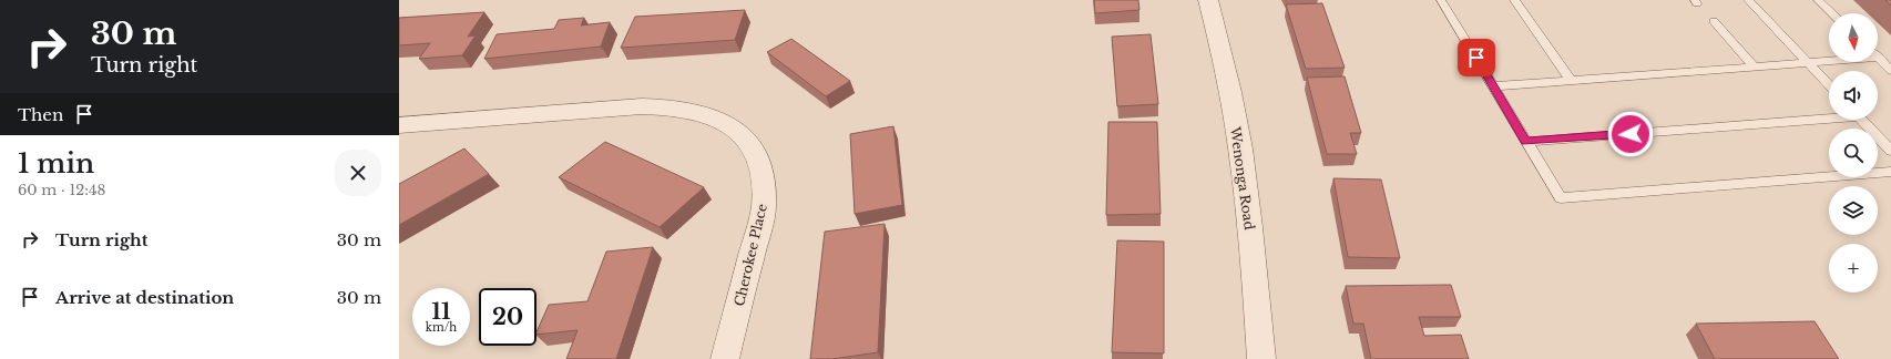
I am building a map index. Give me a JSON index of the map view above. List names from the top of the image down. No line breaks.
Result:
{"streets":{"street":["Wenonga Road","Cherokee Place"]},"north":"bottom","page":{"turn":["30 m","Turn right"],"map_buttons":"+","then":"Then","heading":["1 min","60 m · 12:48"],"list":[{"name":"Turn right","value":"30 m"},{"name":"Arrive at destination","value":"30 m"}],"speed":"11 km/h","limit":"20"}}
